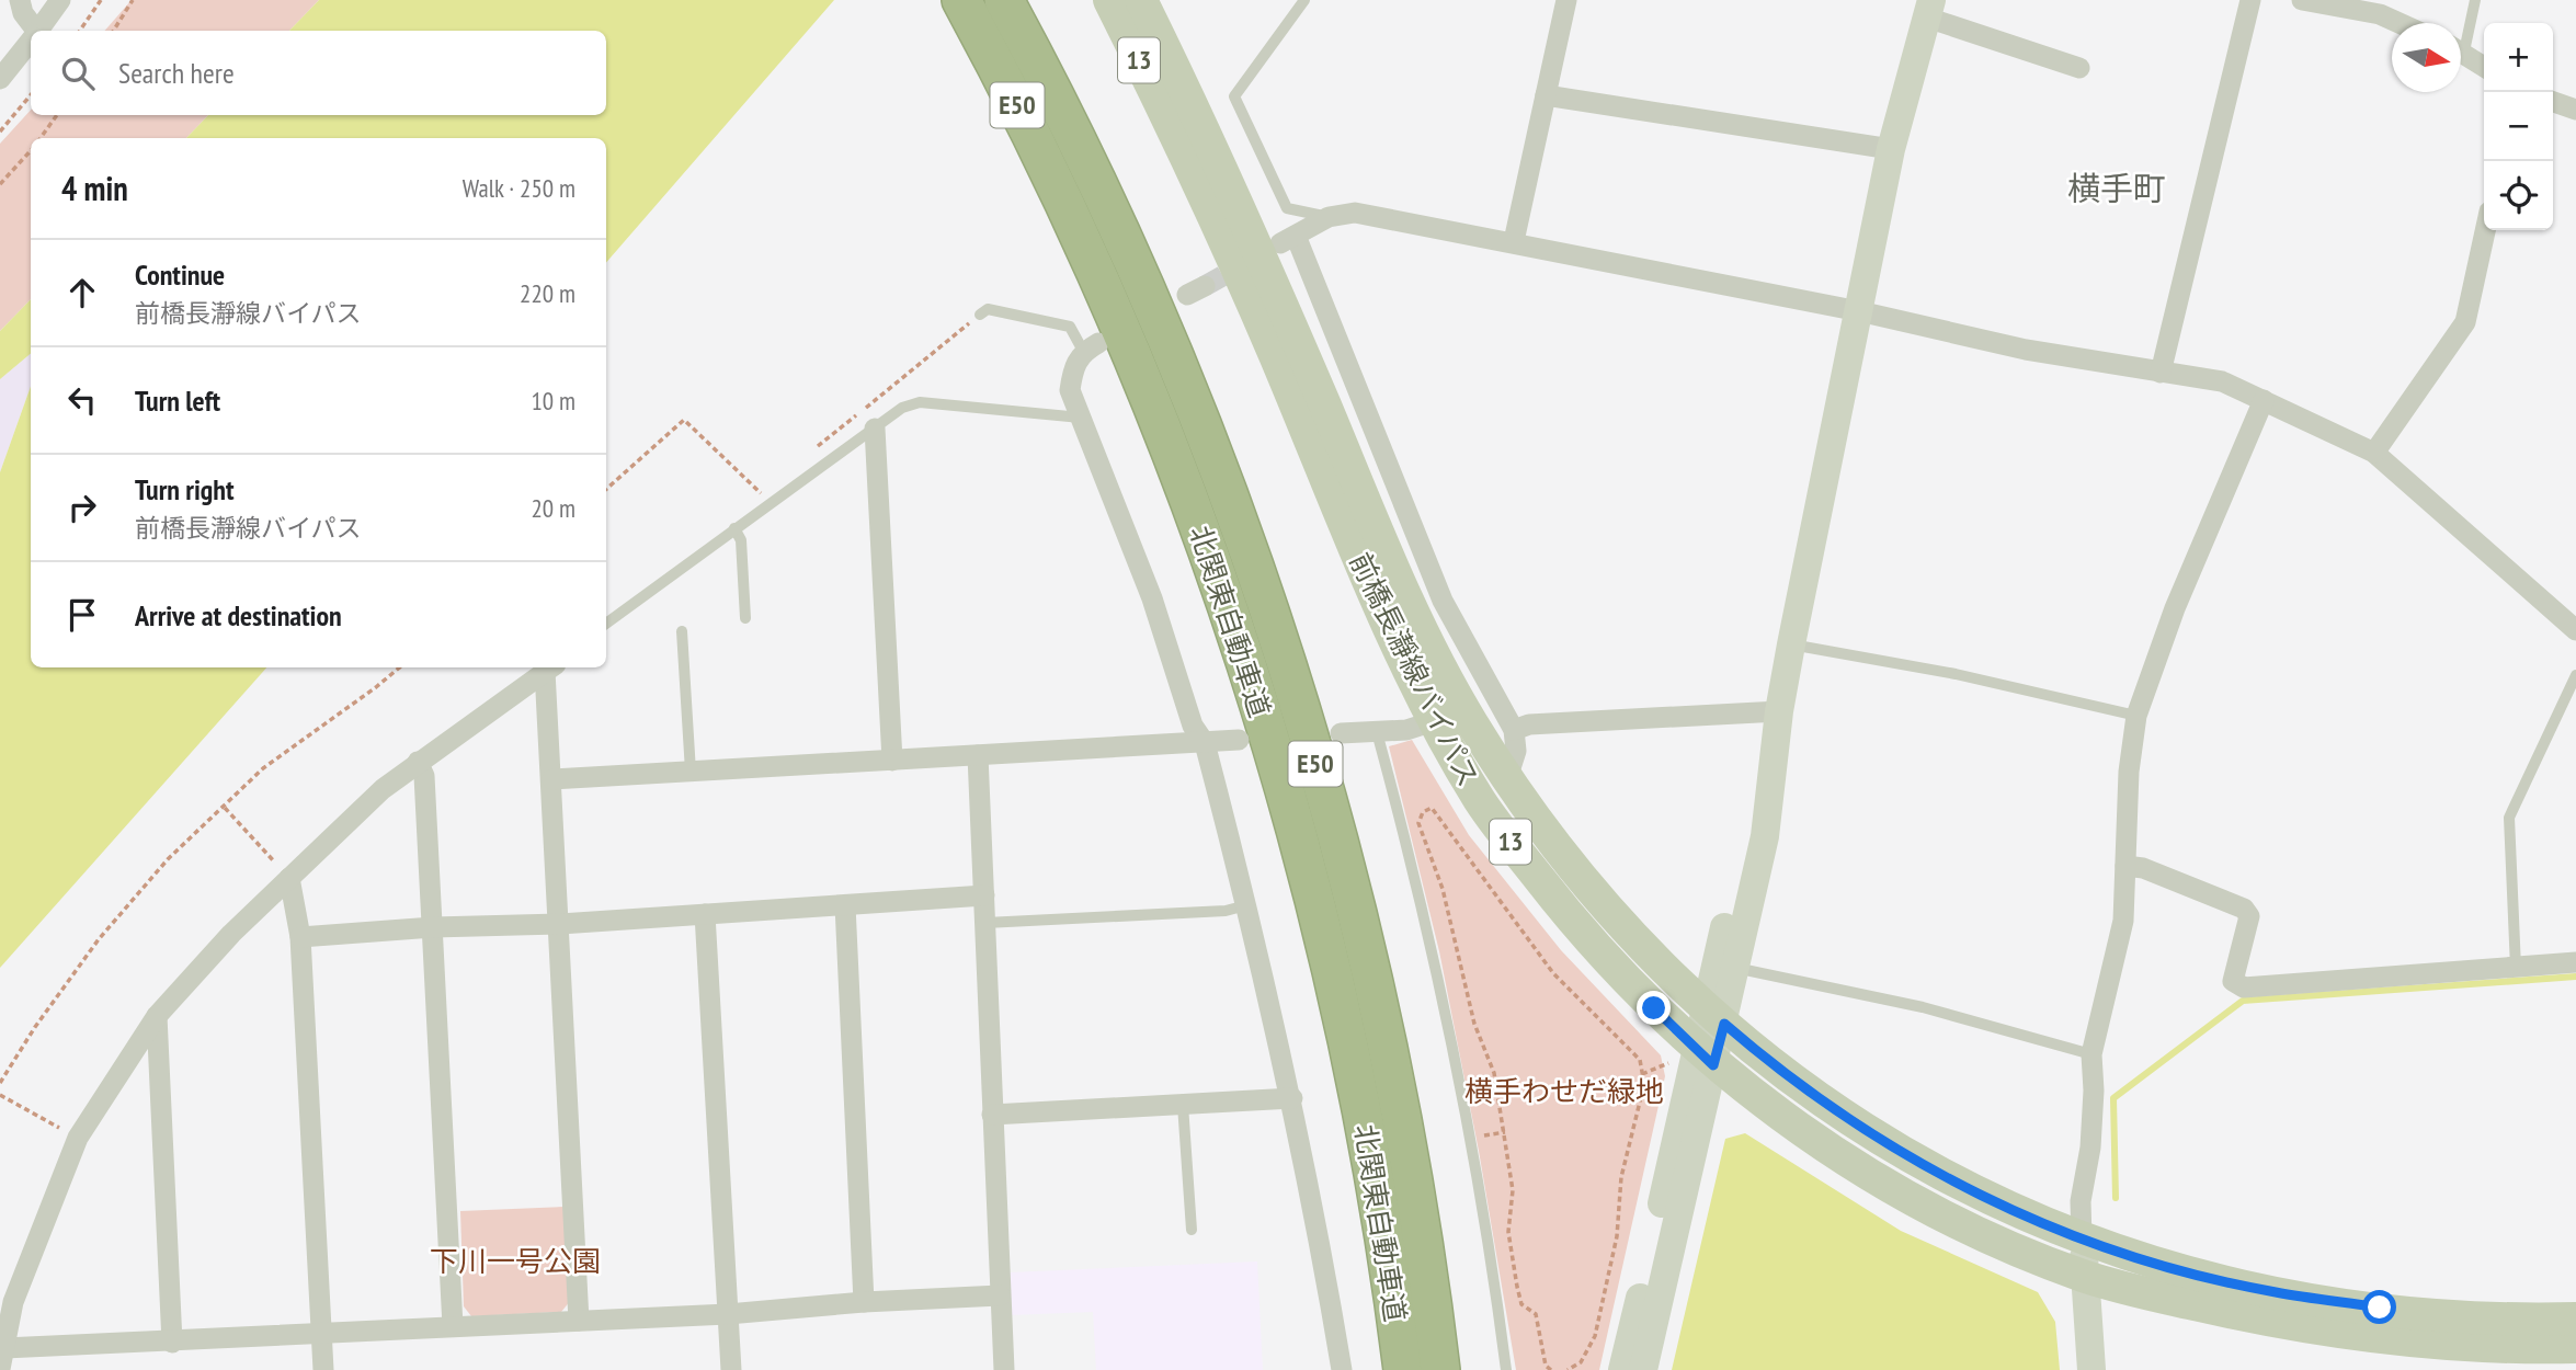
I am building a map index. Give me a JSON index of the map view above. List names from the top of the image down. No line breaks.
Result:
{"streets":{"highway":["E50","北関東自動車道"],"main road":["13","前橋長瀞線バイパス"]},"districts":["横手町"],"parks":["横手わせだ緑地","下川一号公園"],"north":"right","page":{"map_buttons":["+","−"],"search":"Search here","heading":["4 min","Walk · 250 m"],"list":[["Continue","前橋長瀞線バイパス","220 m"],["Turn left","10 m"],["Turn right","前橋長瀞線バイパス","20 m"],"Arrive at destination"]}}
